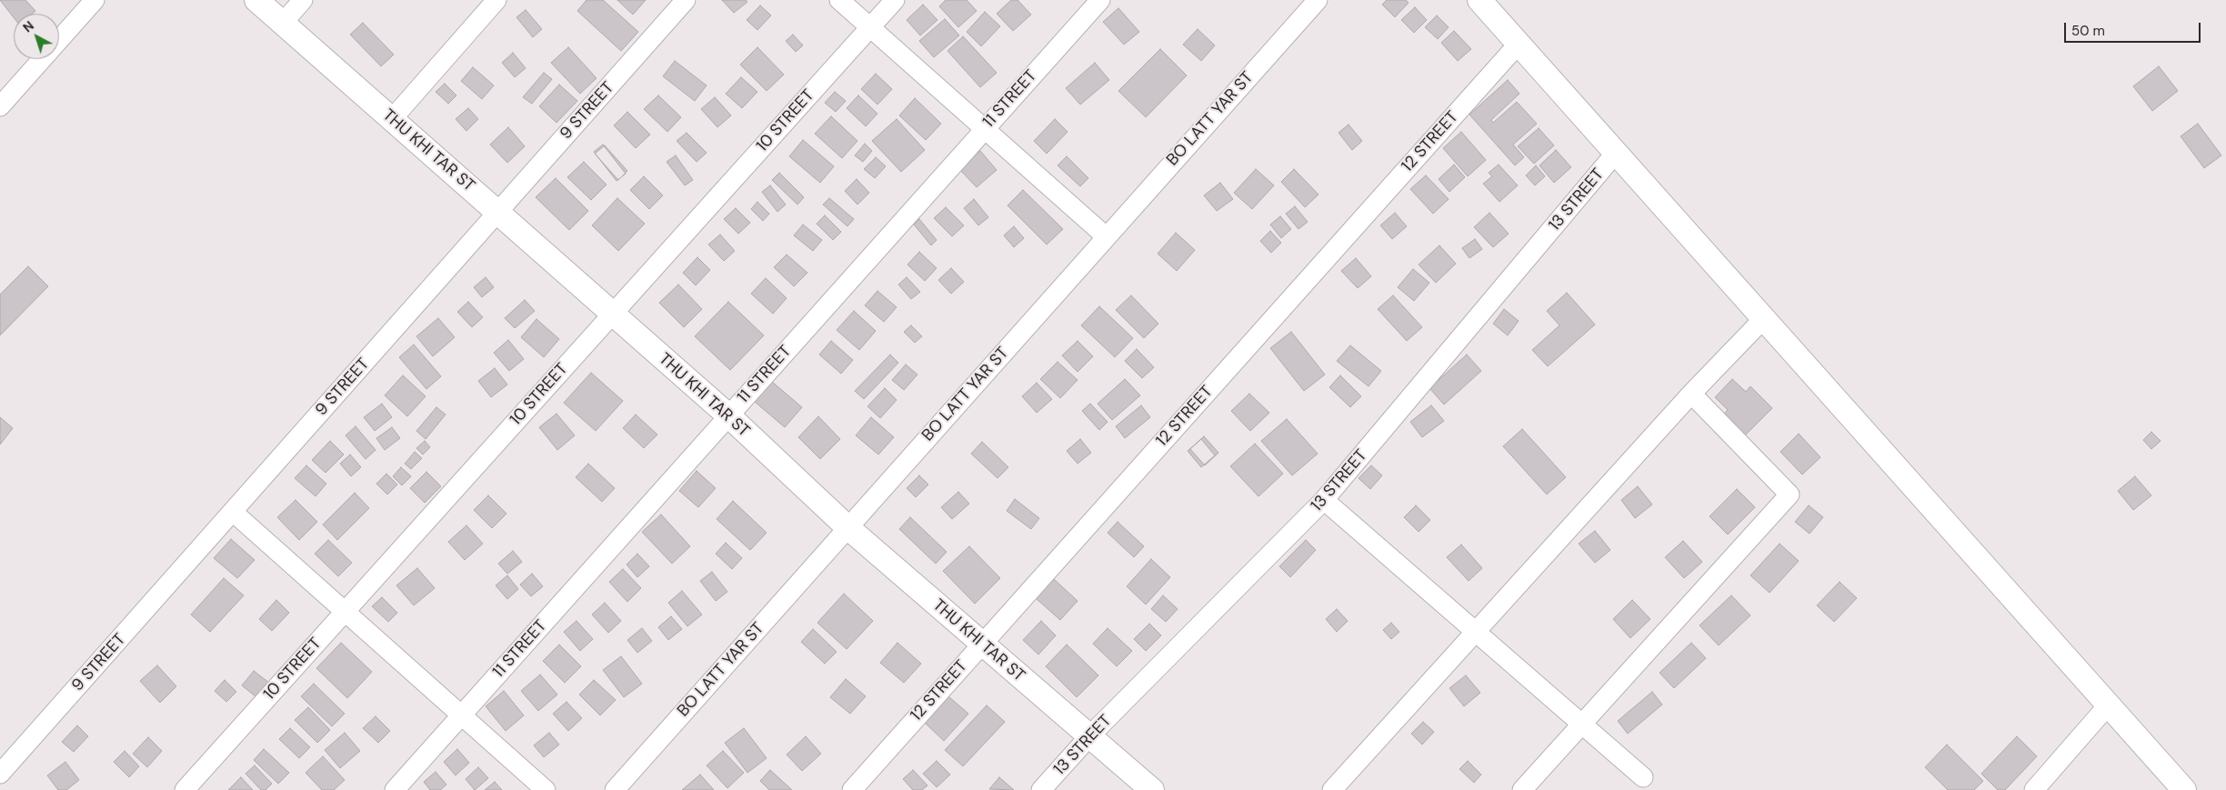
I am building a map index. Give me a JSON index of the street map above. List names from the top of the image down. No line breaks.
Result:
{"streets":{"street":["11 STREET","9 STREET","BO LATT YAR ST","10 STREET","12 STREET","THU KHI TAR ST","13 STREET"]},"crossings":[["11 STREET","THU KHI TAR ST"],["9 STREET","THU KHI TAR ST"],["BO LATT YAR ST","THU KHI TAR ST"],["10 STREET","THU KHI TAR ST"],["12 STREET","THU KHI TAR ST"],["THU KHI TAR ST","13 STREET"]],"scale_bar":"50 m","north":"top left"}
